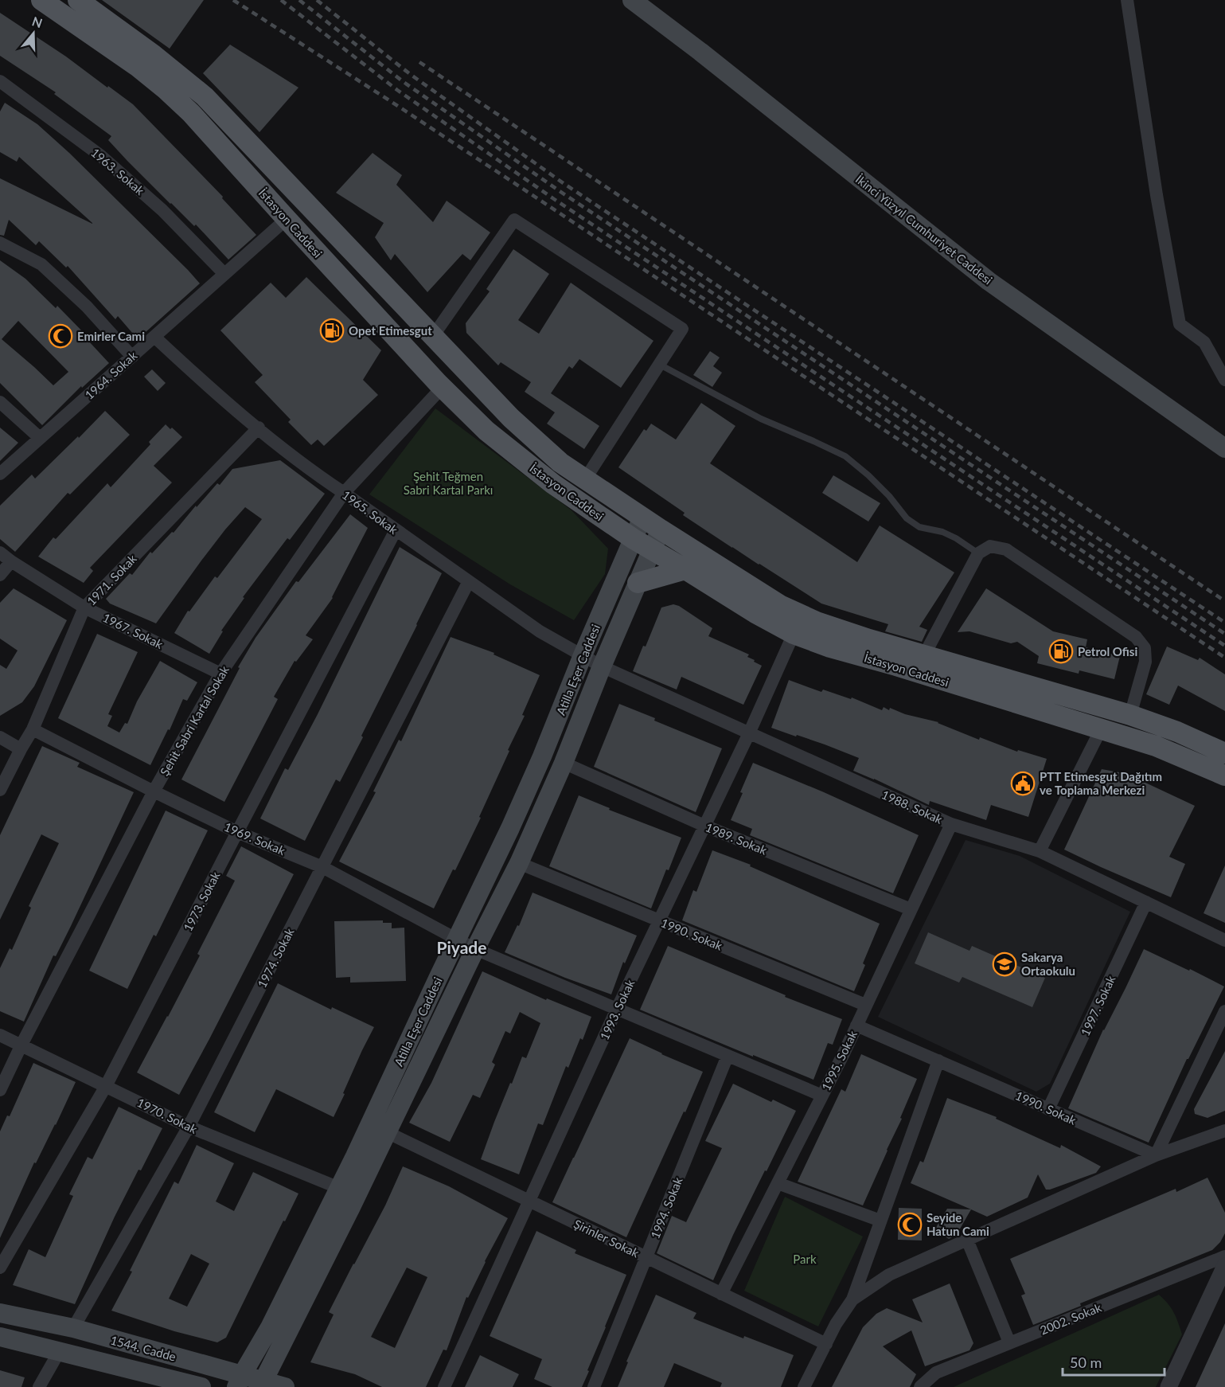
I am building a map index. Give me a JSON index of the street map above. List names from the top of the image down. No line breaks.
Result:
{"streets":{"main road":["İstasyon Caddesi","İkinci Yüzyıl Cumhuriyet Caddesi","Atilla Eşer Caddesi","1544. Cadde"],"street":["1963. Sokak","1964. Sokak","1965. Sokak","1971. Sokak","1967. Sokak","Şehit Sabri Kartal Sokak","1988. Sokak","1969. Sokak","1989. Sokak","1973. Sokak","1990. Sokak","1974. Sokak","1997. Sokak","1993. Sokak","1995. Sokak","1970. Sokak","1994. Sokak","Şirinler Sokak","2002. Sokak"]},"crossings":[["1963. Sokak","1964. Sokak"],["İstasyon Caddesi","1964. Sokak"],["İstasyon Caddesi","Atilla Eşer Caddesi"],["İstasyon Caddesi","Şehit Sabri Kartal Sokak"],["İstasyon Caddesi","1993. Sokak"],["1964. Sokak","1965. Sokak"],["1965. Sokak","1971. Sokak"],["1965. Sokak","Atilla Eşer Caddesi"],["1965. Sokak","Şehit Sabri Kartal Sokak"],["1965. Sokak","1988. Sokak"],["1965. Sokak","1973. Sokak"],["1965. Sokak","1974. Sokak"],["1971. Sokak","1967. Sokak"],["1971. Sokak","1969. Sokak"],["1967. Sokak","Şehit Sabri Kartal Sokak"],["Atilla Eşer Caddesi","1988. Sokak"],["Atilla Eşer Caddesi","1969. Sokak"],["Atilla Eşer Caddesi","1989. Sokak"],["Atilla Eşer Caddesi","1990. Sokak"],["Atilla Eşer Caddesi","1970. Sokak"],["Atilla Eşer Caddesi","Şirinler Sokak"],["Atilla Eşer Caddesi","1544. Cadde"],["Şehit Sabri Kartal Sokak","1969. Sokak"],["Şehit Sabri Kartal Sokak","1970. Sokak"],["1988. Sokak","1997. Sokak"],["1988. Sokak","1993. Sokak"],["1988. Sokak","1995. Sokak"],["1969. Sokak","1973. Sokak"],["1969. Sokak","1974. Sokak"],["1969. Sokak","1993. Sokak"],["1969. Sokak","1995. Sokak"],["1969. Sokak","1994. Sokak"],["1989. Sokak","1993. Sokak"],["1989. Sokak","1995. Sokak"],["1973. Sokak","1970. Sokak"],["1990. Sokak","1997. Sokak"],["1990. Sokak","1993. Sokak"],["1990. Sokak","1995. Sokak"],["1974. Sokak","1970. Sokak"],["1974. Sokak","1544. Cadde"],["1993. Sokak","Şirinler Sokak"],["1995. Sokak","Şirinler Sokak"],["1994. Sokak","Şirinler Sokak"]],"districts":["Piyade"],"parks":["Şehit Teğmen Sabri Kartal Parkı","Park"],"places":{"fuel station":["Opet Etimesgut","Petrol Ofisi"],"mosque":["Emirler Cami","Seyide Hatun Cami"],"public building":["PTT Etimesgut Dağıtım ve Toplama Merkezi"],"school or university":["Sakarya Ortaokulu"]},"scale_bar":"50 m","north":"top"}
